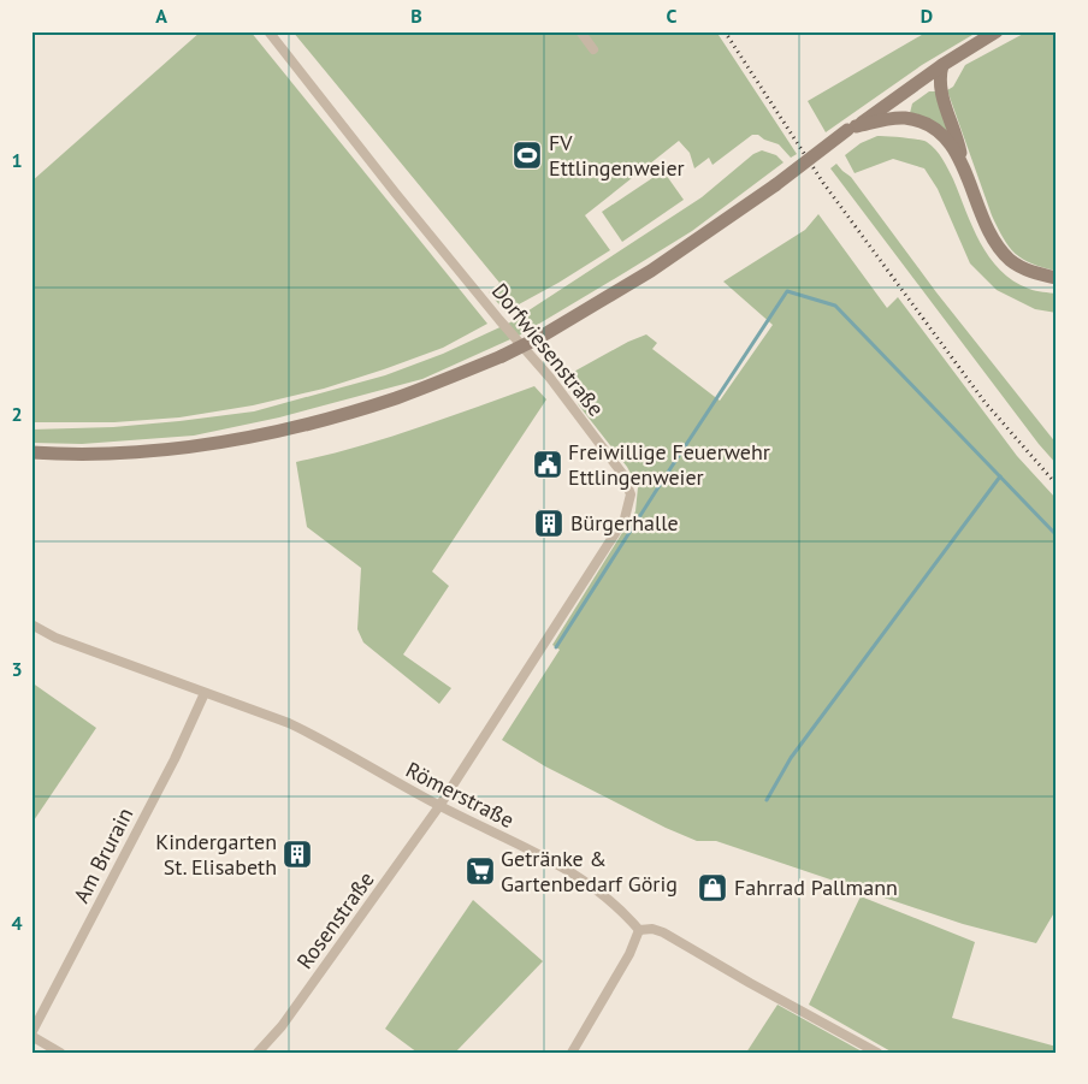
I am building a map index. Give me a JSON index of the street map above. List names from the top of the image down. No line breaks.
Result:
{"streets":{"street":["Dorfwiesenstraße","Römerstraße","Am Brurain","Rosenstraße"]},"crossings":[["Dorfwiesenstraße","Römerstraße"],["Dorfwiesenstraße","Rosenstraße"],["Römerstraße","Am Brurain"],["Römerstraße","Rosenstraße"]],"places":{"sports":["FV Ettlingenweier"],"public building":["Freiwillige Feuerwehr Ettlingenweier"],"building":["Bürgerhalle","Kindergarten St. Elisabeth"],"supermarket":["Getränke & Gartenbedarf Görig"],"shop":["Fahrrad Pallmann"]},"grid":{"columns":["A","B","C","D"],"rows":["1","2","3","4"]}}
